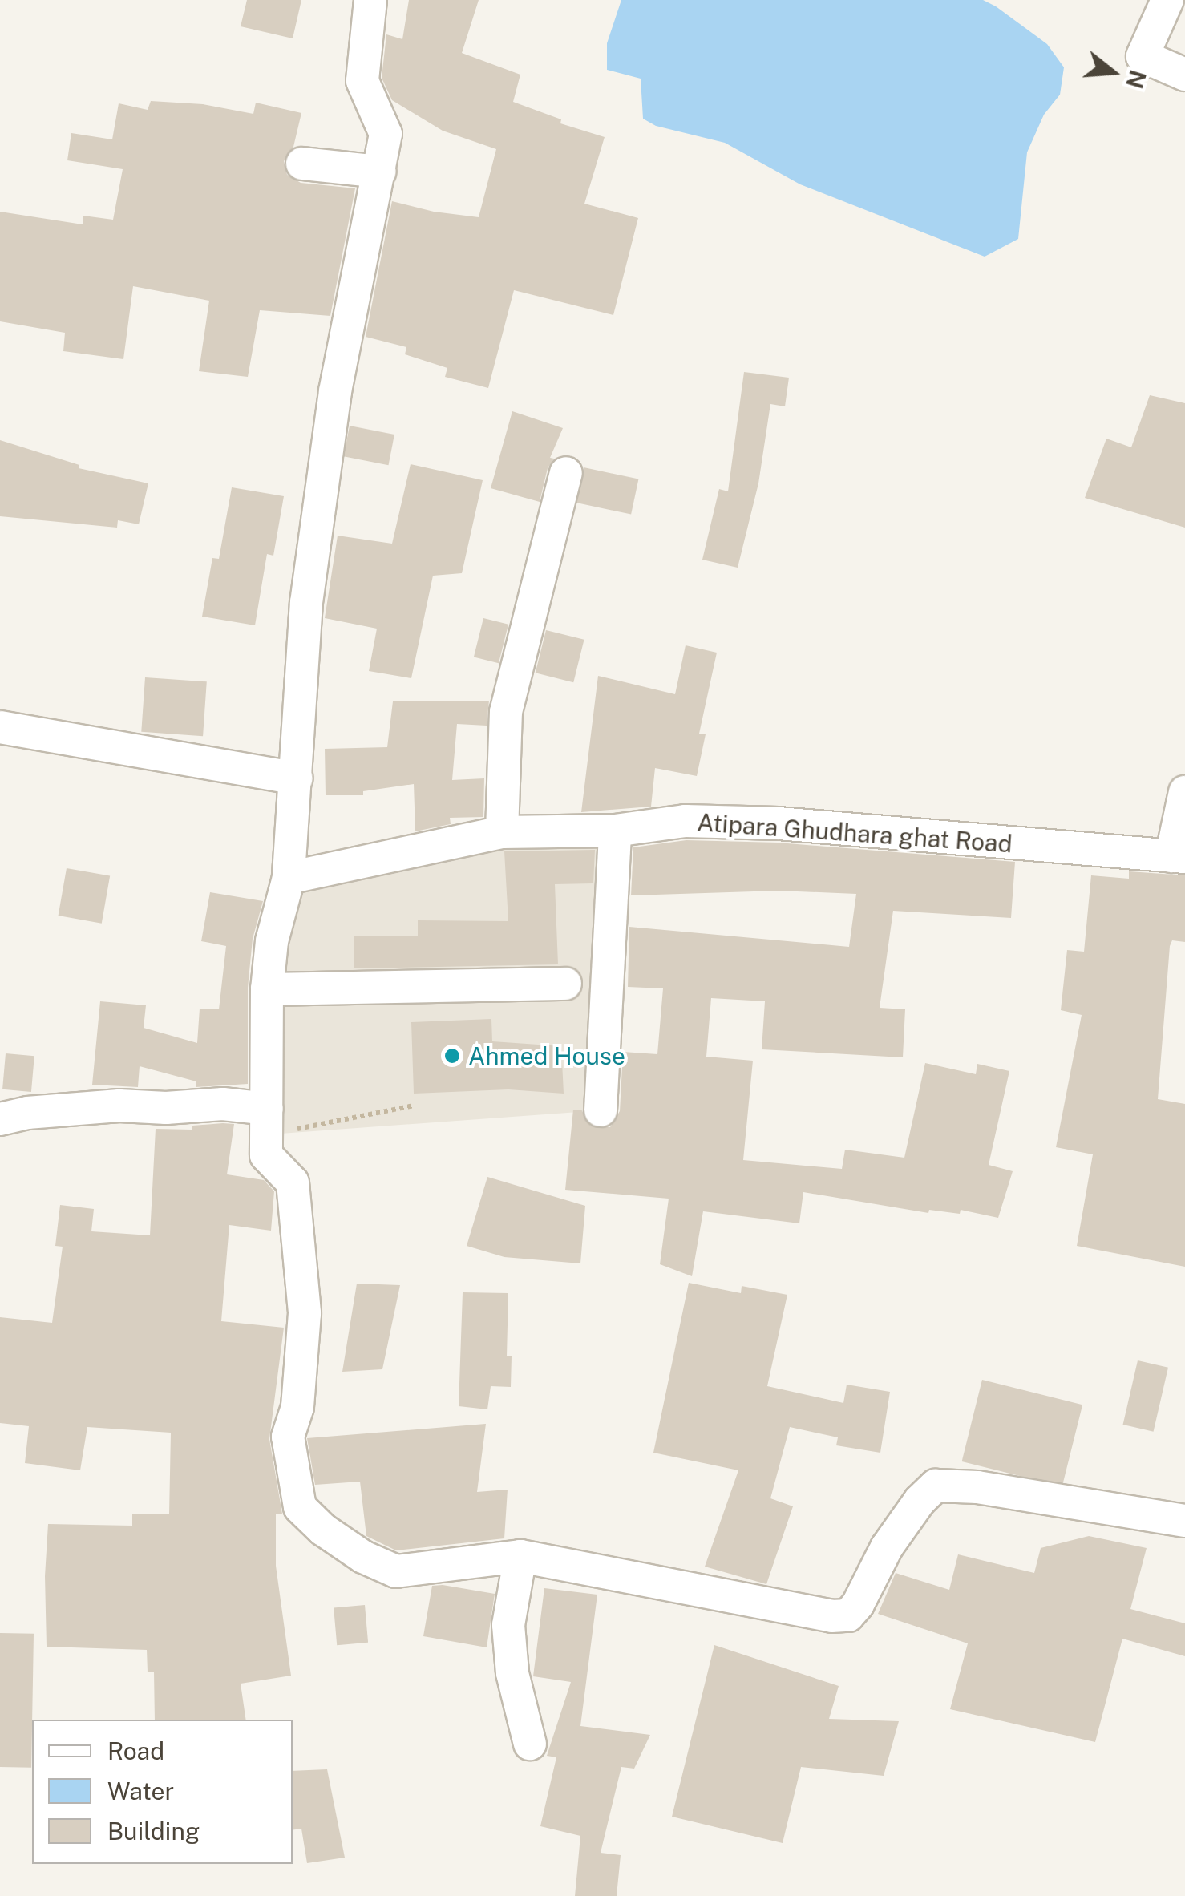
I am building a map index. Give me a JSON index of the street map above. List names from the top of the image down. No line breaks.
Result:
{"streets":{"street":["Atipara Ghudhara ghat Road"]},"places":["Ahmed House"],"legend":["Road","Water","Building"],"north":"right"}
